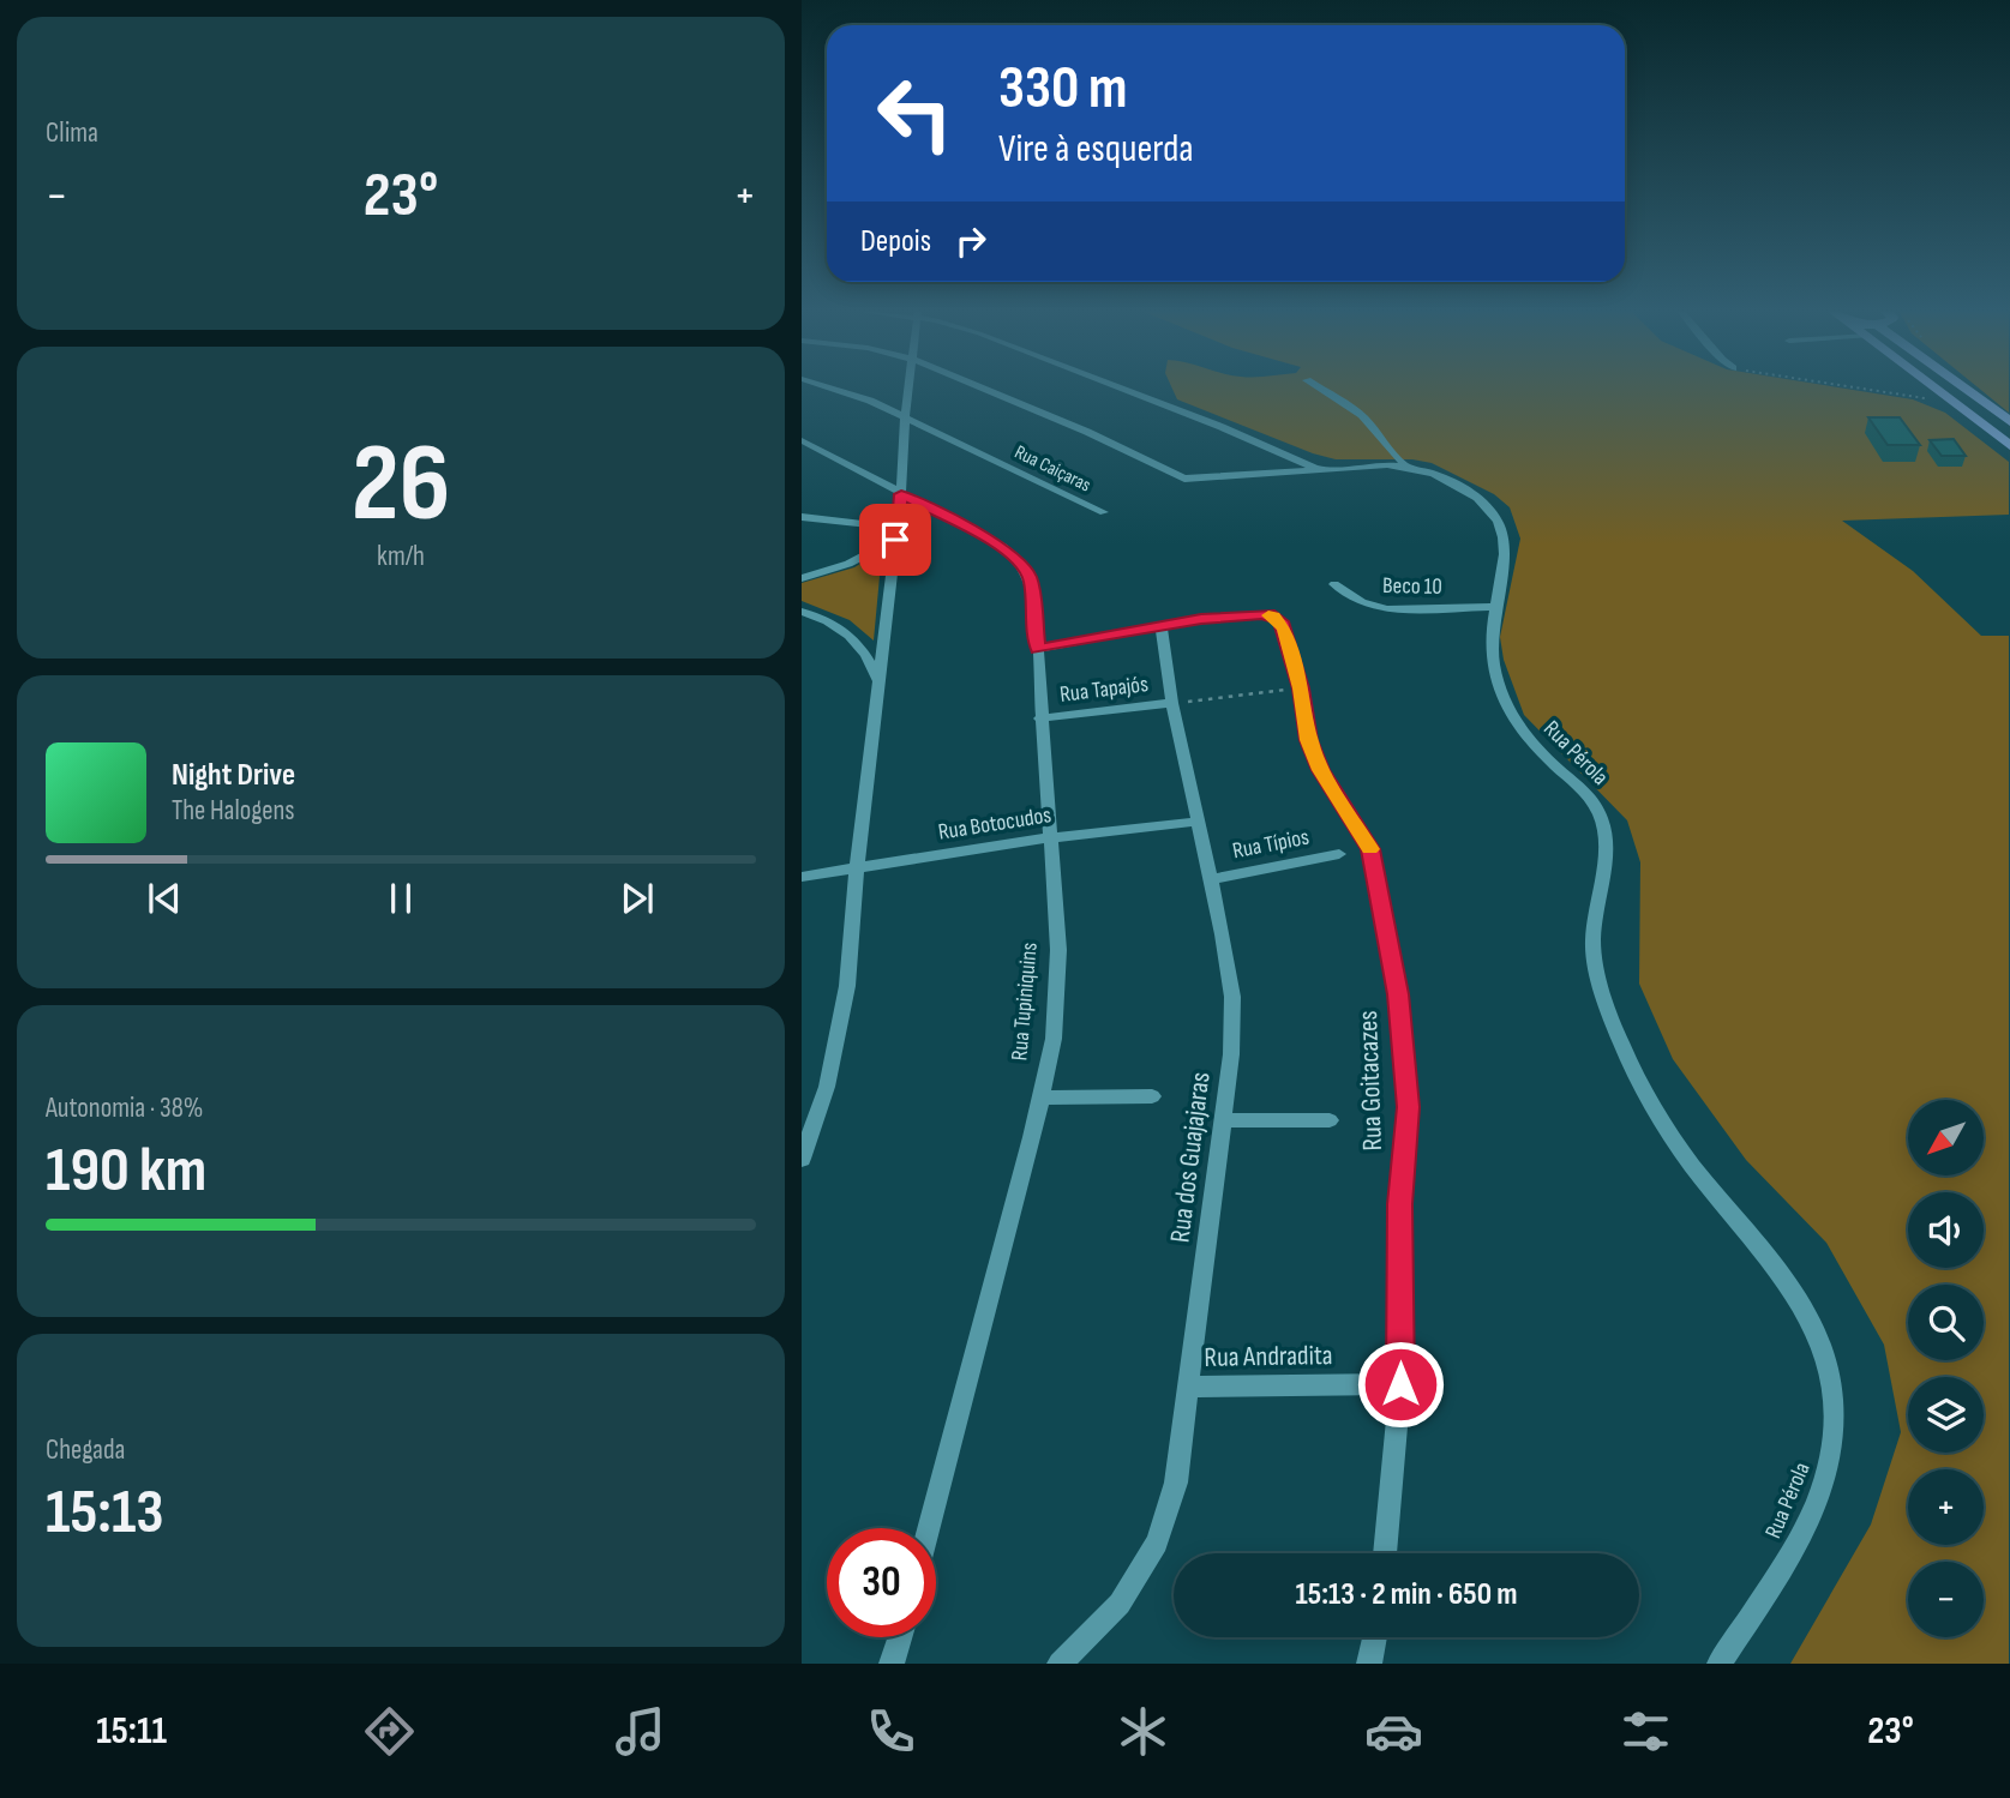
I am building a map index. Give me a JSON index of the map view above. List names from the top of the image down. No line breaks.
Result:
{"streets":{"street":["Rua Caiçaras","Beco 10","Rua Tapajós","Rua Pérola","Rua Botocudos","Rua Típios","Rua Tupiniquins","Rua Goitacazes","Rua dos Guajajaras","Rua Andradita"]},"crossings":[["Beco 10","Rua Pérola"],["Rua Tapajós","Rua Tupiniquins"],["Rua Tapajós","Rua dos Guajajaras"],["Rua Botocudos","Rua Tupiniquins"],["Rua Botocudos","Rua dos Guajajaras"],["Rua Típios","Rua dos Guajajaras"],["Rua Goitacazes","Rua dos Guajajaras"],["Rua Goitacazes","Rua Andradita"],["Rua dos Guajajaras","Rua Andradita"]],"north":"bottom left","page":{"tile":["Clima",["26","km/h"],["Autonomia · 38%","190 km"],["Chegada","15:13"]],"turn":["330 m","Vire à esquerda"],"heat":["−","23°","+"],"then":"Depois","song":["Night Drive","The Halogens"],"map_buttons":["+","−"],"limit":"30","trip":"15:13 · 2 min · 650 m","tabs":["15:11","23°"]}}
